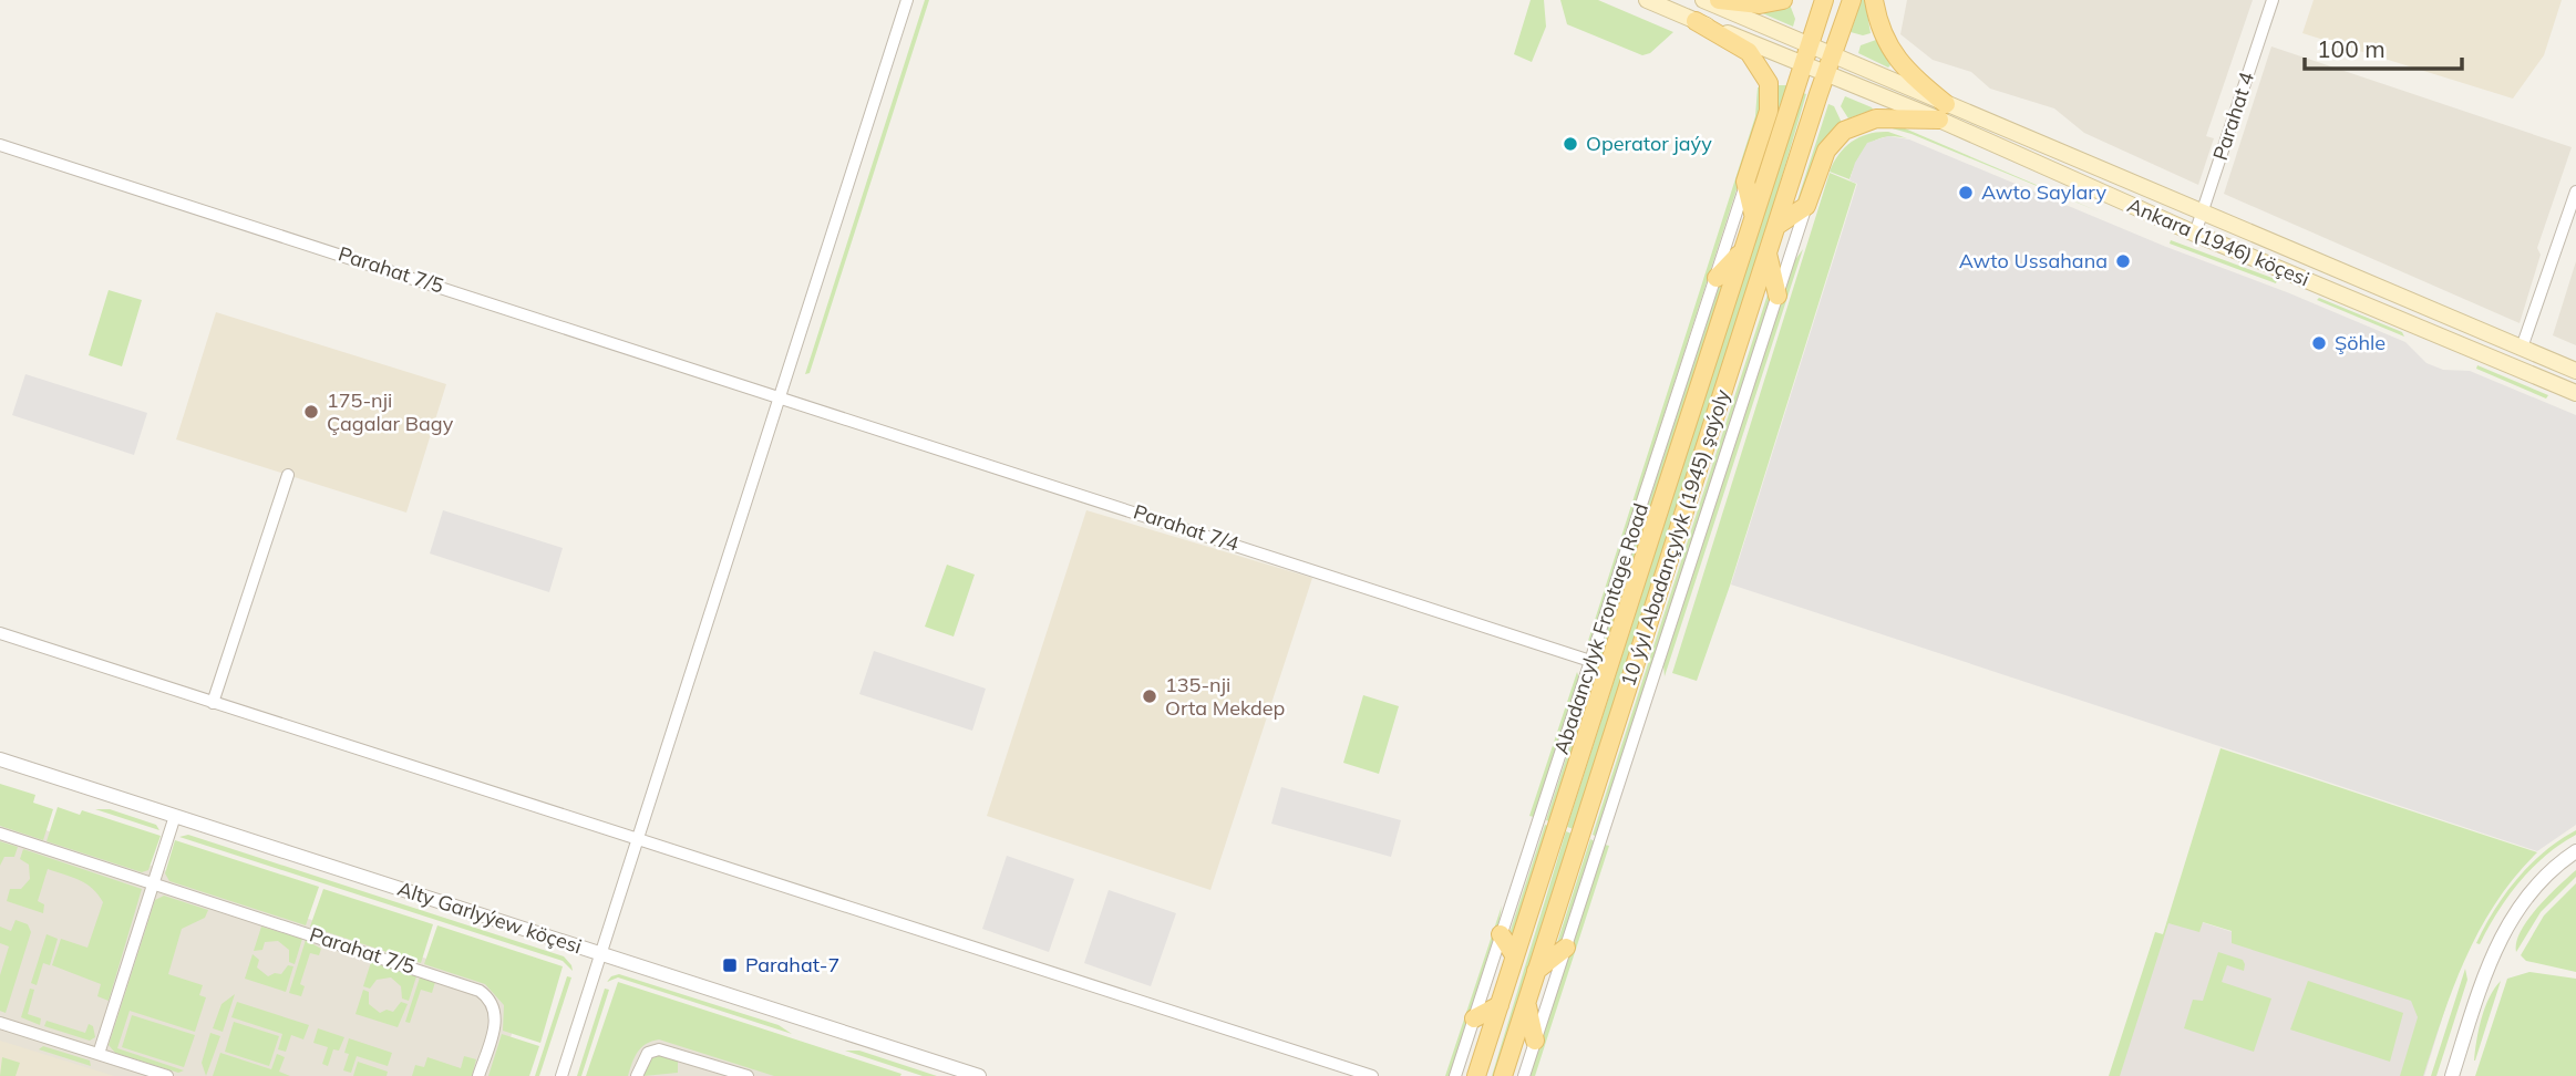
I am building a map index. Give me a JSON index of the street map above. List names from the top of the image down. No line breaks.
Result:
{"streets":{"main road":["Ankara (1946) köçesi","10 ýyl Abadançylyk (1945) şaýoly"],"street":["Parahat 4","Parahat 7/5","Parahat 7/4","Abadancylyk Frontage Road","Alty Garlyýew köçesi"]},"crossings":[["Parahat 4","Ankara (1946) köçesi"],["Ankara (1946) köçesi","10 ýyl Abadançylyk (1945) şaýoly"],["Parahat 7/5","Parahat 7/4"],["Parahat 7/4","Abadancylyk Frontage Road"]],"places":{"other":["Operator jaýy","Awto Saylary","Awto Ussahana","Şöhle","175-nji Çagalar Bagy","135-nji Orta Mekdep"],"transit":["Parahat-7"]},"scale_bar":"100 m"}
